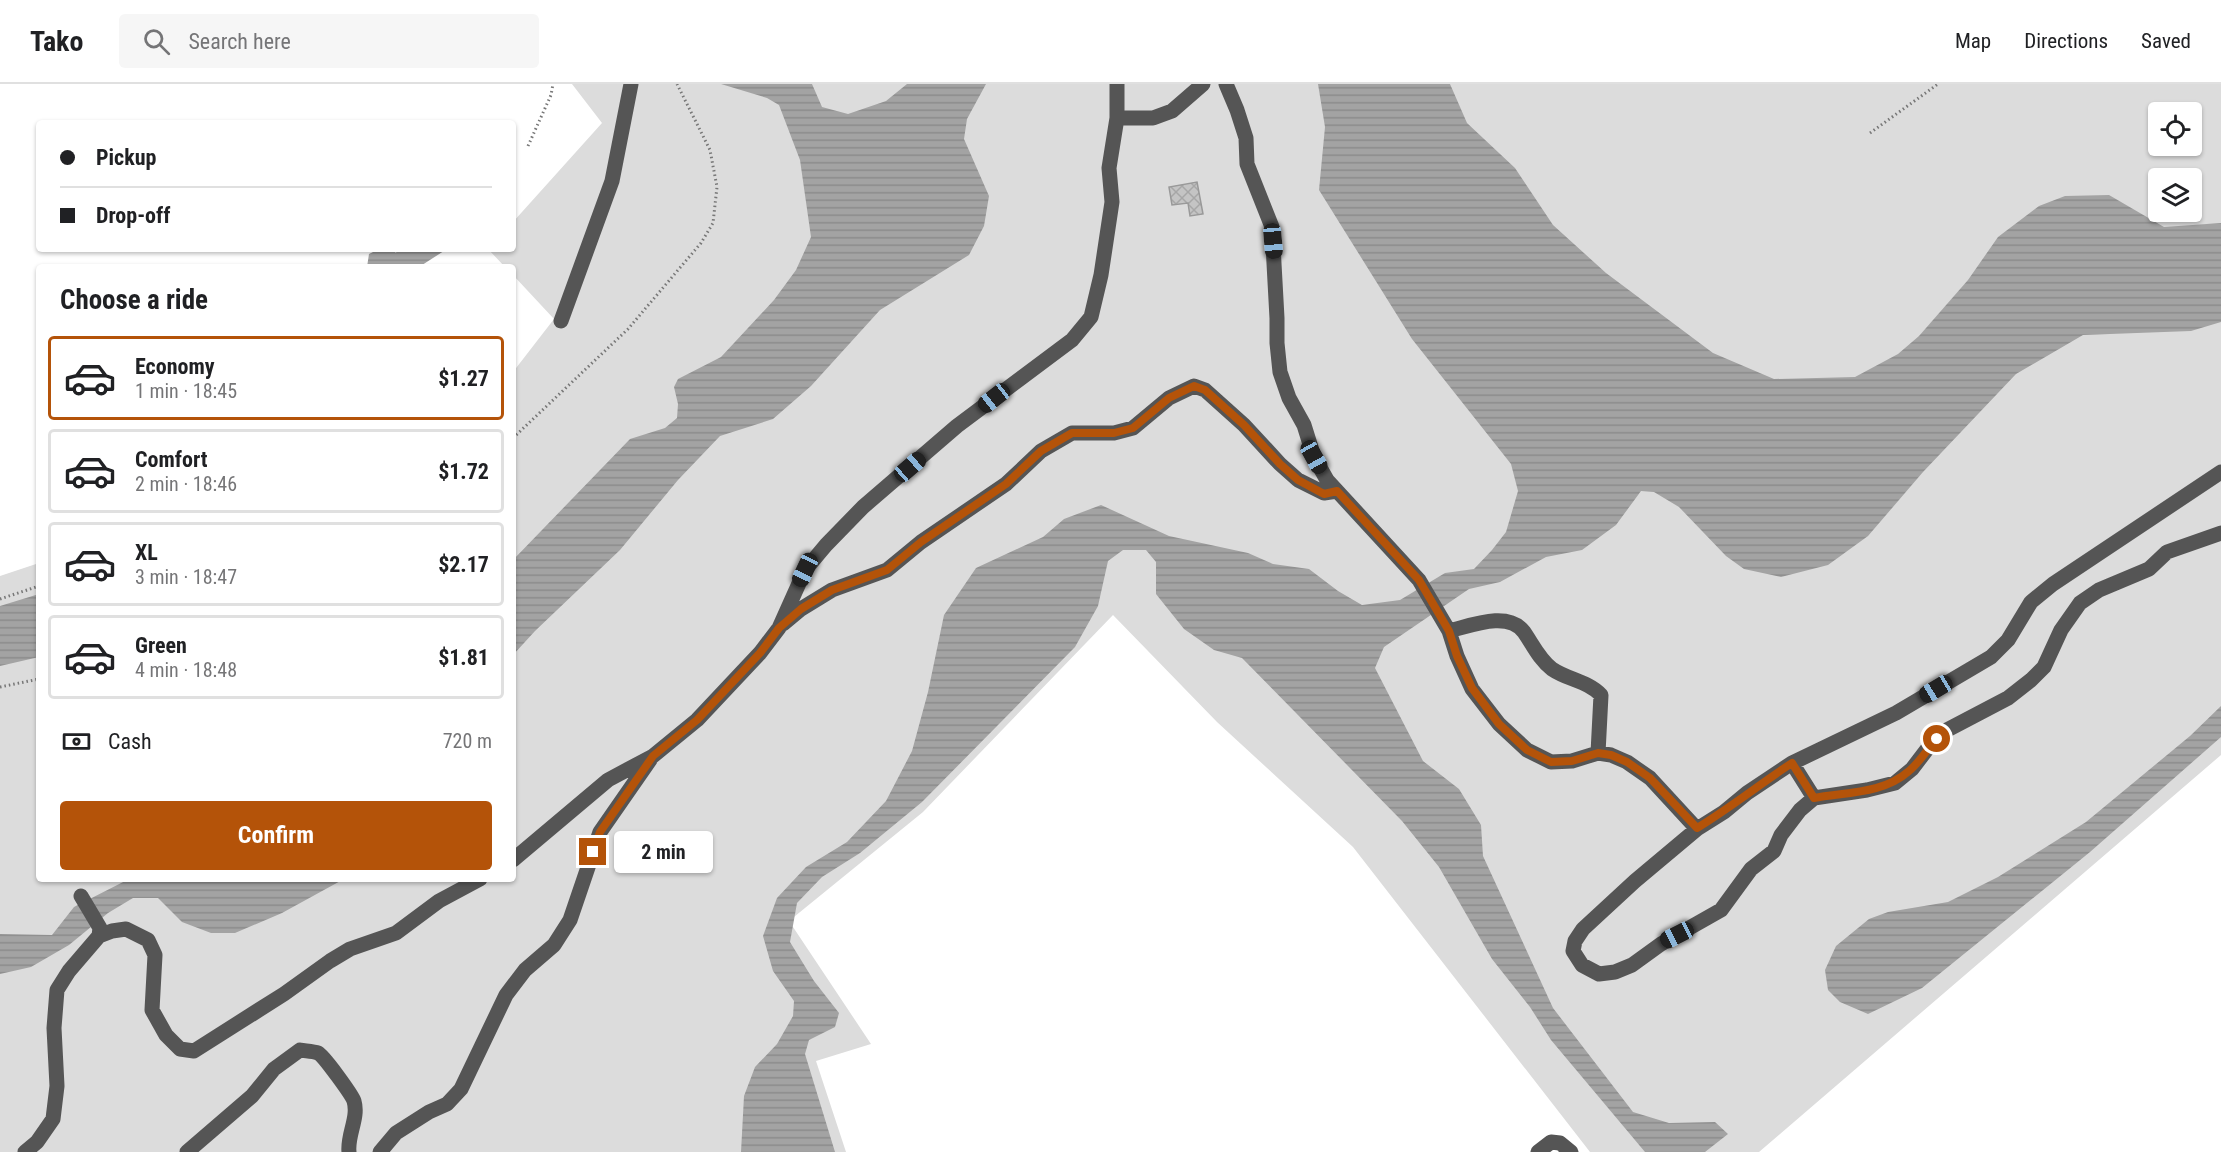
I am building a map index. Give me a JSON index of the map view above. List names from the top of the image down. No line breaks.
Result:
{"page":{"header":"Tako","search":"Search here","nav":["Map","Directions","Saved"],"banner":["Pickup","Drop-off"],"heading":"Choose a ride","list":[{"name":"Economy","note":"1 min · 18:45","value":"$1.27"},{"name":"Comfort","note":"2 min · 18:46","value":"$1.72"},{"name":"XL","note":"3 min · 18:47","value":"$2.17"},{"name":"Green","note":"4 min · 18:48","value":"$1.81"}],"pay":["Cash","720 m"],"buttons":"Confirm","bubble":"2 min"}}
